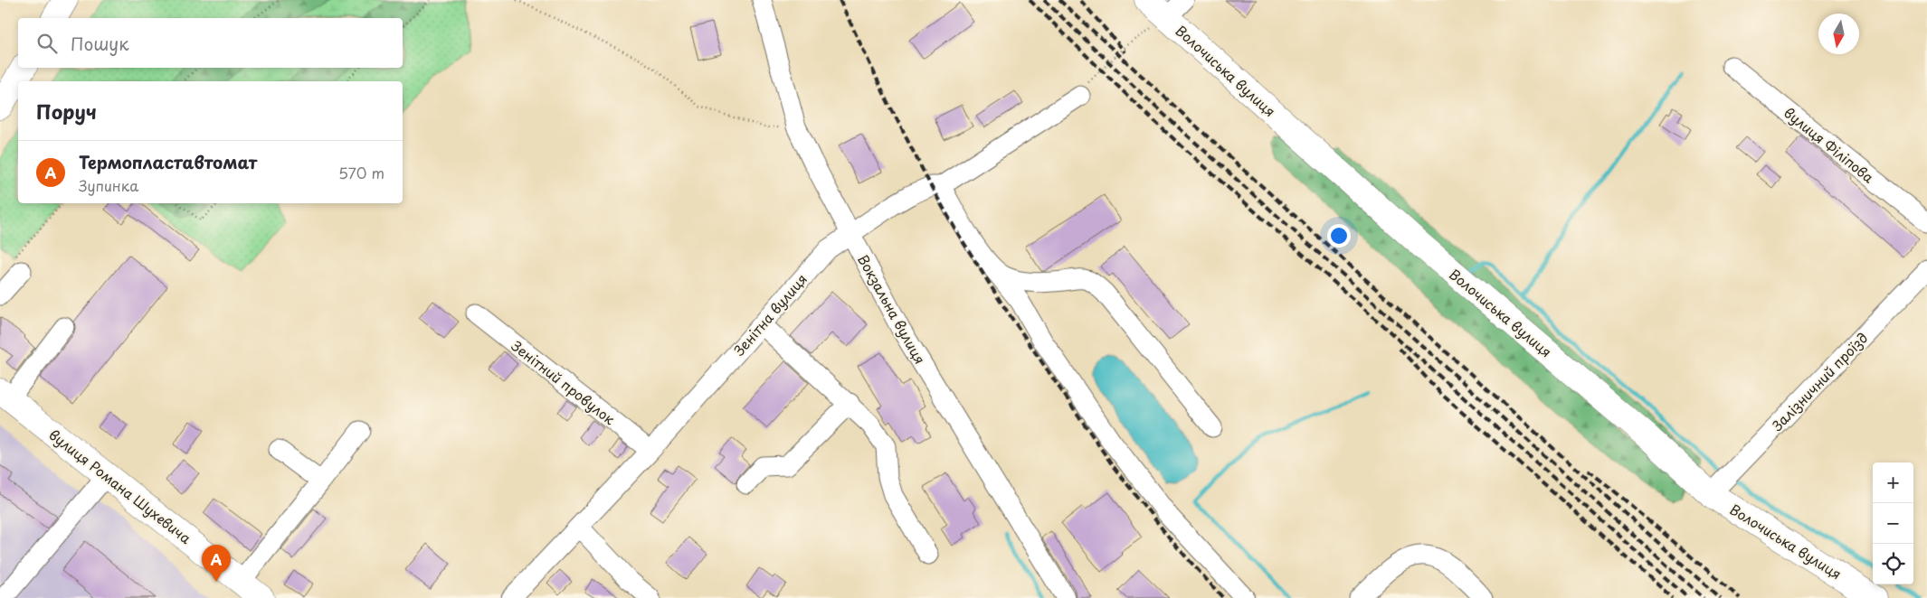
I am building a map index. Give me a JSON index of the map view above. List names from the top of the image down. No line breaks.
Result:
{"streets":{"main road":["Волочиська вулиця","вулиця Романа Шухевича"],"street":["вулиця Філіпова","Вокзальна вулиця","Зенітна вулиця","Залізничний проїзд","Зенітний провулок"]},"crossings":[["Волочиська вулиця","Залізничний проїзд"],["Вокзальна вулиця","Зенітна вулиця"],["Зенітна вулиця","Зенітний провулок"]],"north":"bottom","page":{"search":"Пошук","heading":"Поруч","list":[{"mark":"A","name":"Термопластавтомат","note":"Зупинка","value":"570 m"}],"map_buttons":["+","−"],"pins":"A"}}
